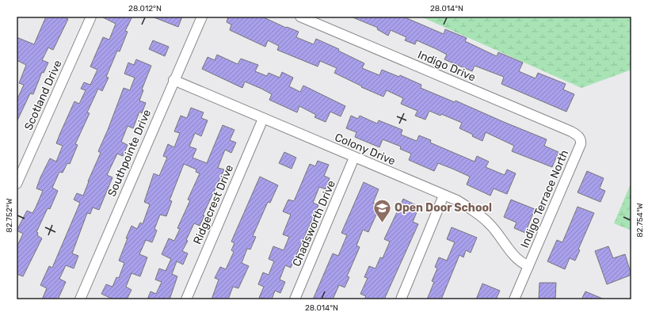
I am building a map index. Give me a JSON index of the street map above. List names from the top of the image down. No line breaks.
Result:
{"streets":{"street":["Indigo Drive","Scotland Drive","Colony Drive","Southpointe Drive","Indigo Terrace North","Ridgecrest Drive","Chadsworth Drive"]},"crossings":[["Indigo Drive","Indigo Terrace North"],["Colony Drive","Southpointe Drive"],["Colony Drive","Indigo Terrace North"],["Colony Drive","Ridgecrest Drive"],["Colony Drive","Chadsworth Drive"]],"places":{"school or university":["Open Door School"]},"coordinates":["28.012°N","28.014°N","82.752°W","82.754°W"]}
